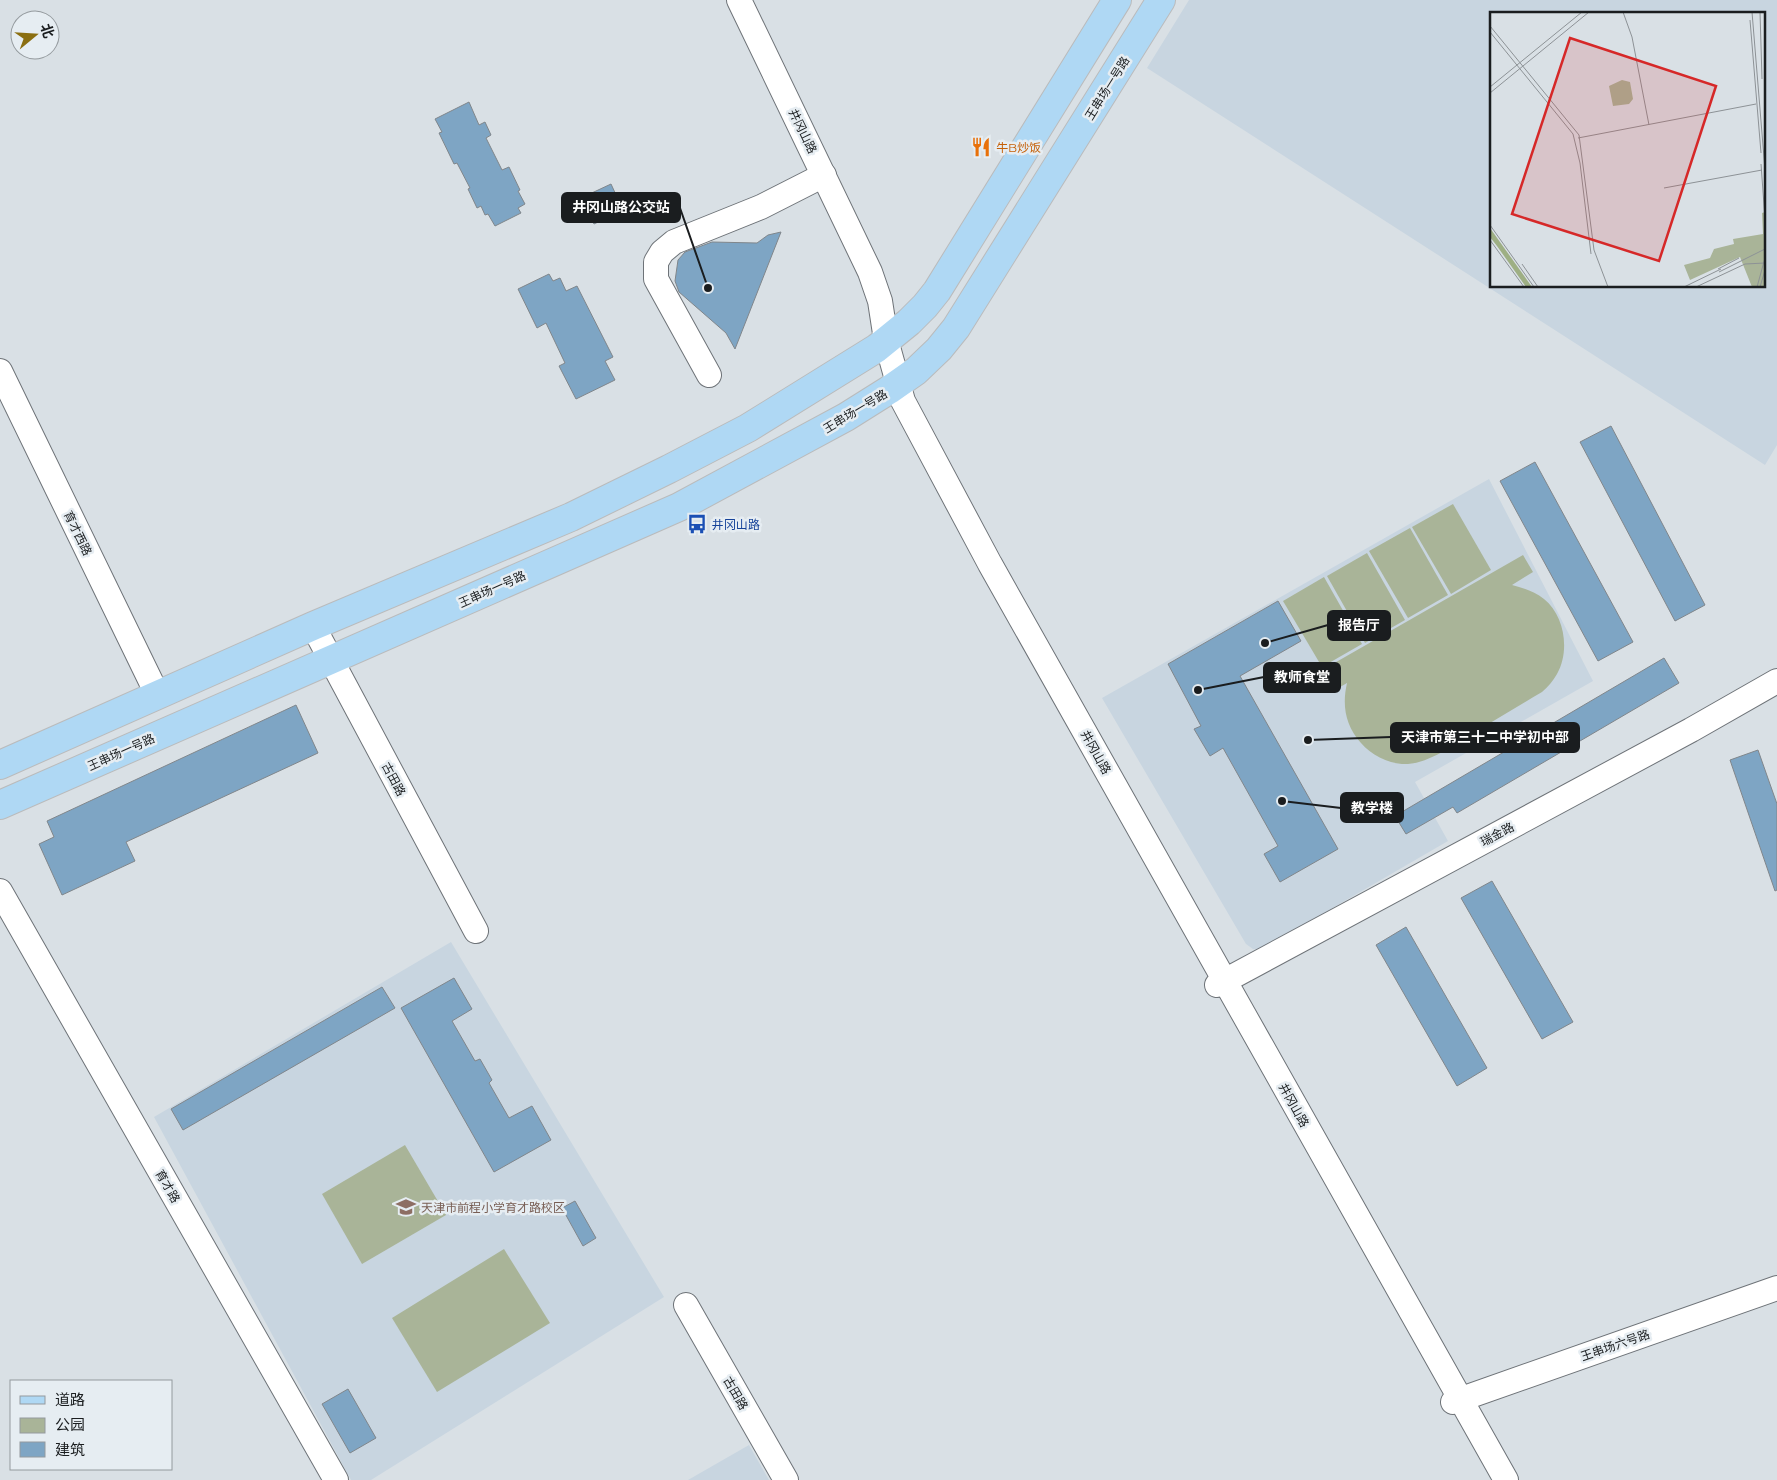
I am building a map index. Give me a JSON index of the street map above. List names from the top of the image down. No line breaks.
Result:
{"streets":{"main road":["王串场一号路"],"street":["井冈山路","育才西路","古田路","瑞金路","育才路","王串场六号路"]},"crossings":[["王串场一号路","井冈山路"],["王串场一号路","古田路"],["井冈山路","瑞金路"],["井冈山路","王串场六号路"]],"places":{"restaurant":["牛B炒饭"],"other":["井冈山路公交站","报告厅","教师食堂","天津市第三十二中学初中部","教学楼"],"bus stop":["井冈山路"],"school or university":["天津市前程小学育才路校区"]},"legend":["道路","公园","建筑"],"north":"right"}
